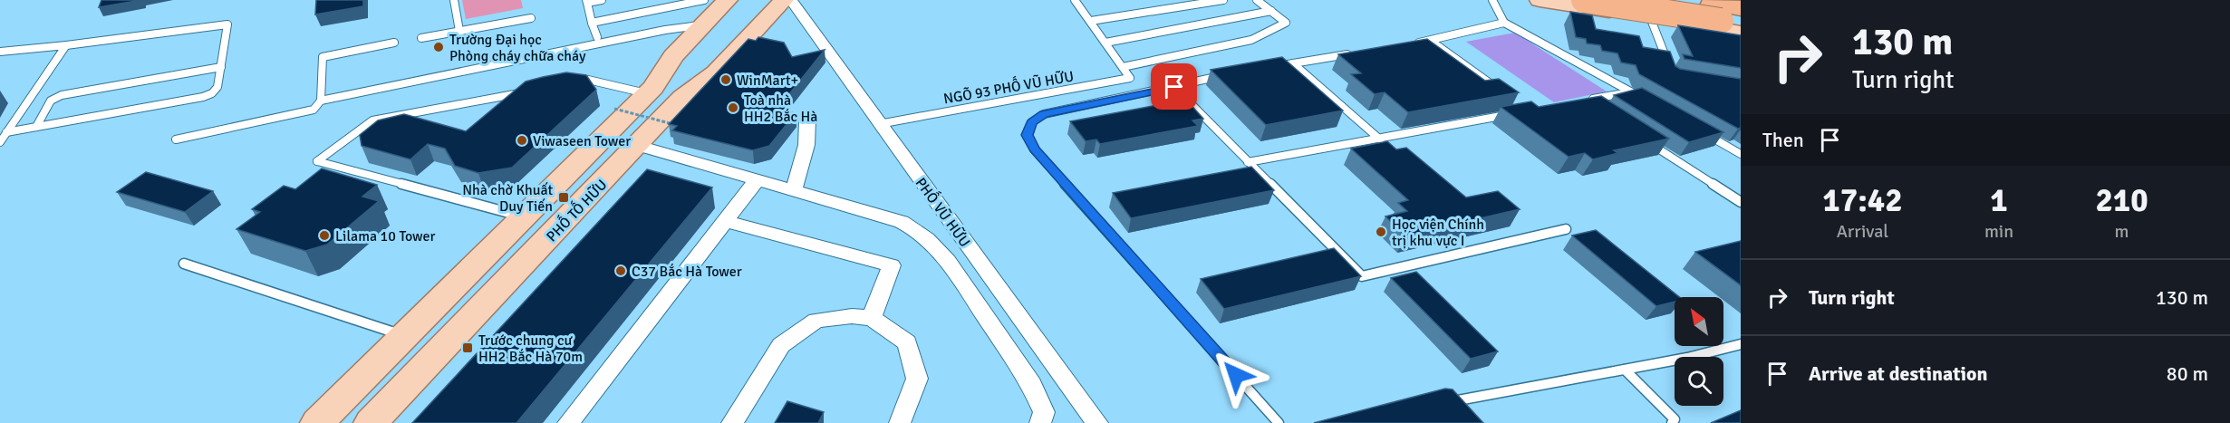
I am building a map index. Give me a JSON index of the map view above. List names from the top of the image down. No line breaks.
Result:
{"streets":{"main road":["PHỐ TỐ HỮU"],"street":["PHỐ VŨ HỮU"],"lane":["NGÕ 93 PHỐ VŨ HỮU"]},"crossings":[["NGÕ 93 PHỐ VŨ HỮU","PHỐ VŨ HỮU"]],"places":{"other":["Trường Đại học Phòng cháy chữa cháy","WinMart+","Toà nhà HH2 Bắc Hà","Viwaseen Tower","Học viện Chính trị khu vực I","Lilama 10 Tower","C37 Bắc Hà Tower"],"transit":["Nhà chờ Khuất Duy Tiến","Trước chung cư HH2 Bắc Hà 70m"]},"north":"top left","page":{"turn":["130 m","Turn right"],"then":"Then","eta":["17:42","Arrival","1","min","210","m"],"list":[{"name":"Turn right","value":"130 m"},{"name":"Arrive at destination","value":"80 m"}]}}
